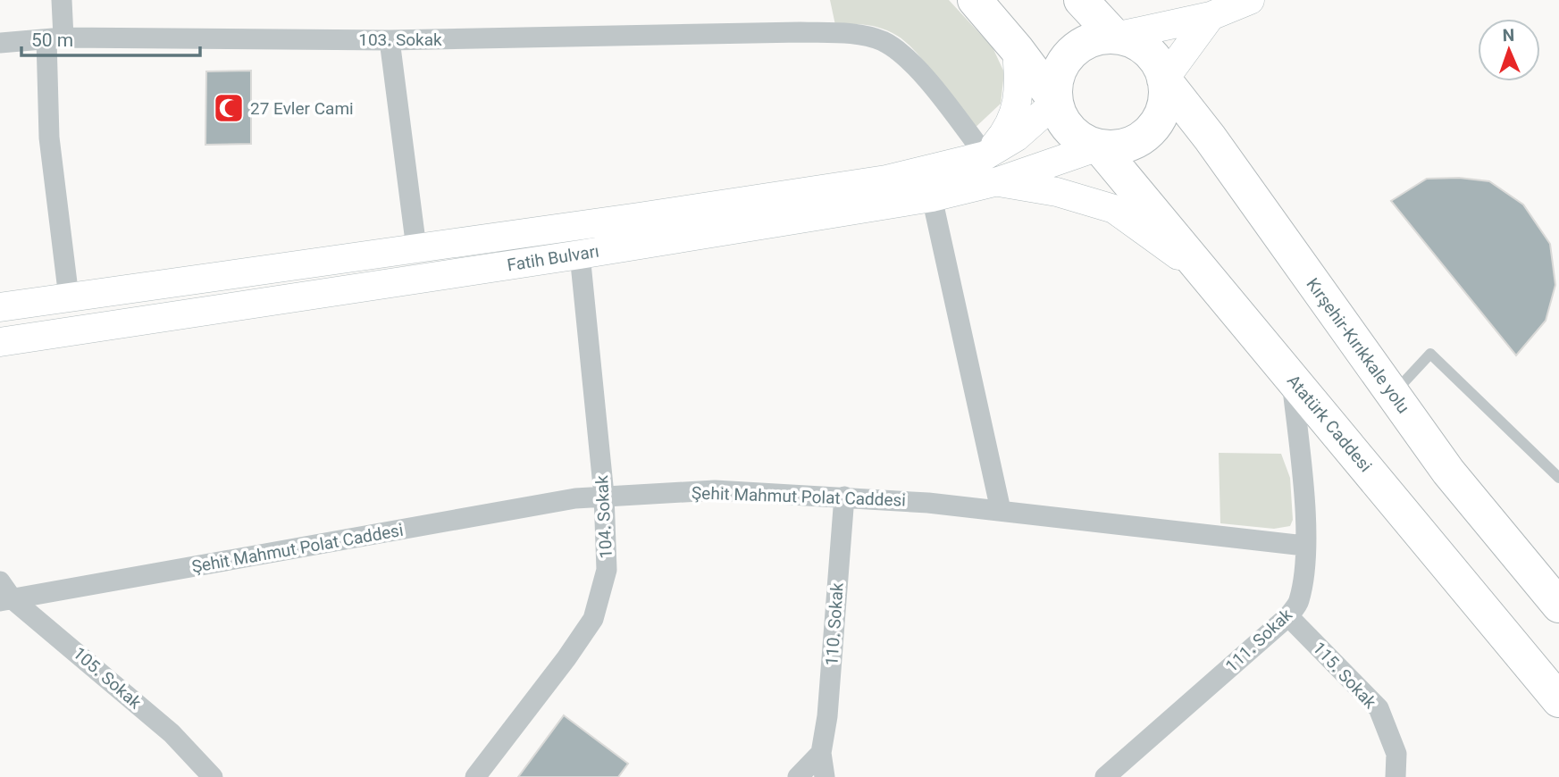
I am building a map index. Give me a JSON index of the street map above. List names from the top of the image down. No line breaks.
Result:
{"streets":{"highway":["Kırşehir-Kırıkkale yolu","Atatürk Caddesi"],"main road":["Fatih Bulvarı"],"street":["103. Sokak","Şehit Mahmut Polat Caddesi","104. Sokak","110. Sokak","111. Sokak","115. Sokak","105. Sokak"]},"crossings":[["103. Sokak","Fatih Bulvarı"],["Fatih Bulvarı","Kırşehir-Kırıkkale yolu"],["Fatih Bulvarı","Atatürk Caddesi"],["Fatih Bulvarı","104. Sokak"],["Kırşehir-Kırıkkale yolu","Atatürk Caddesi"],["Atatürk Caddesi","111. Sokak"],["Şehit Mahmut Polat Caddesi","104. Sokak"],["Şehit Mahmut Polat Caddesi","110. Sokak"],["Şehit Mahmut Polat Caddesi","111. Sokak"],["Şehit Mahmut Polat Caddesi","105. Sokak"],["111. Sokak","115. Sokak"]],"places":{"mosque":["27 Evler Cami"]},"scale_bar":"50 m","north":"top"}
